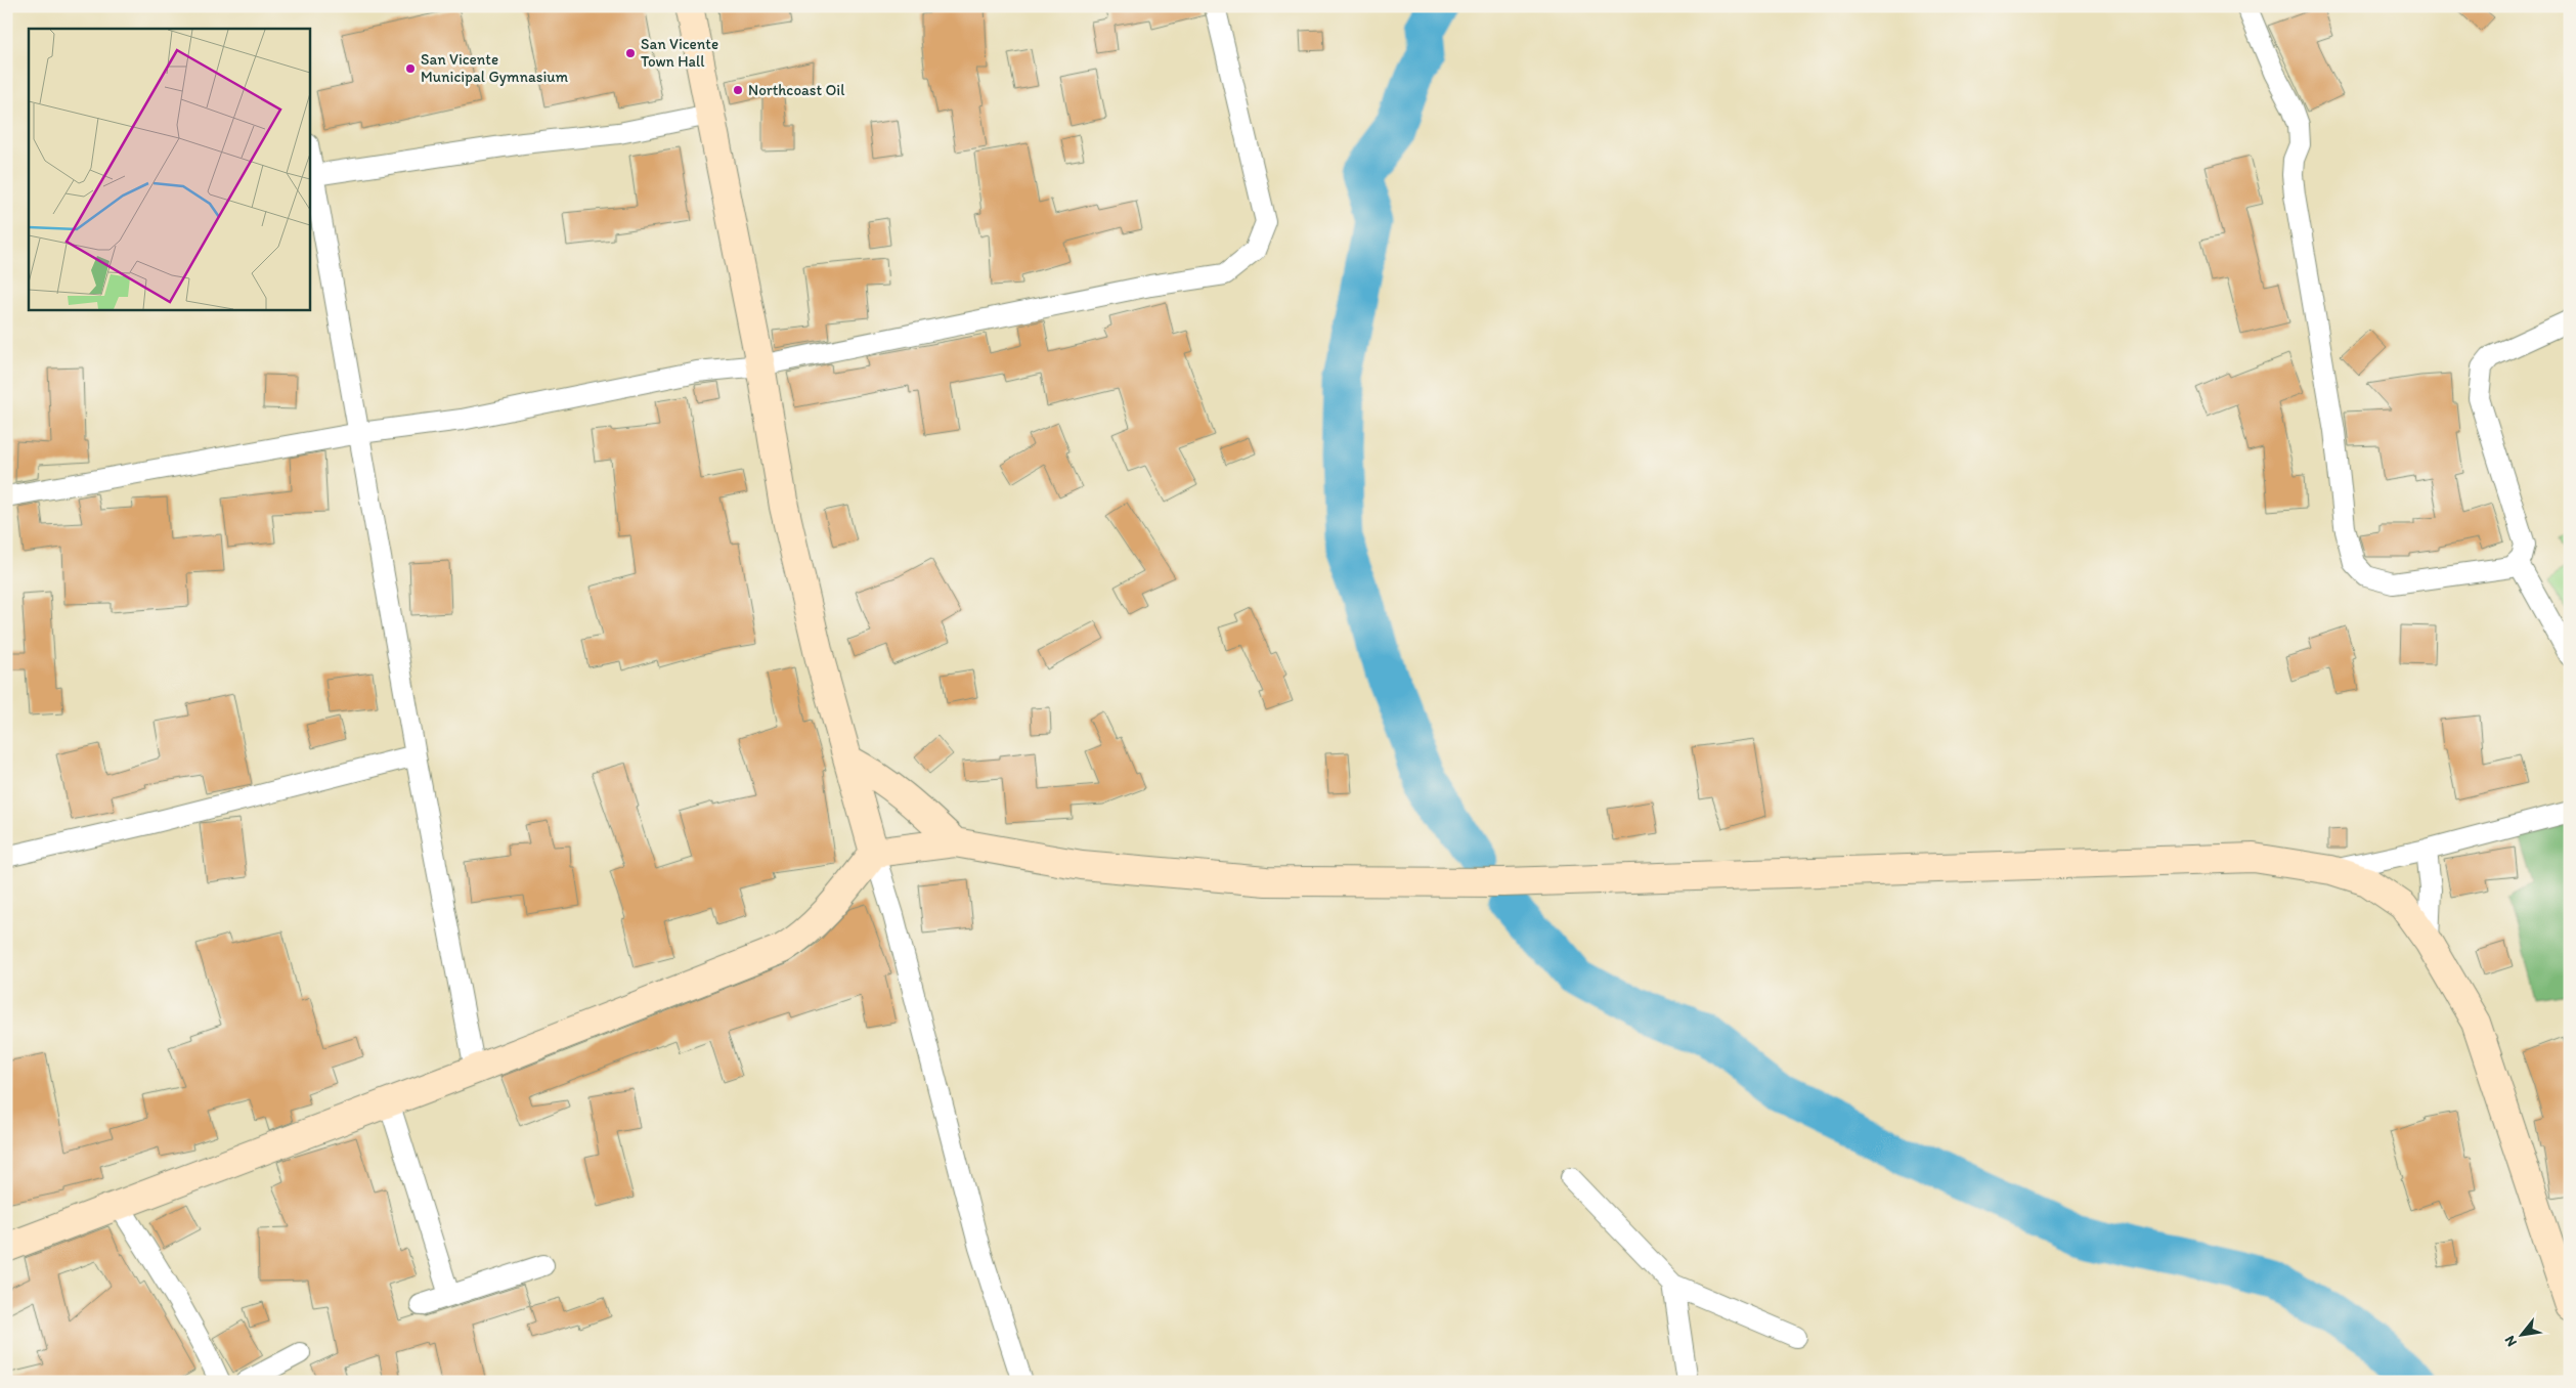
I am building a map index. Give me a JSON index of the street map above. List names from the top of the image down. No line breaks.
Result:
{"places":["San Vicente Town Hall","San Vicente Municipal Gymnasium","Northcoast Oil"],"north":"bottom left"}
